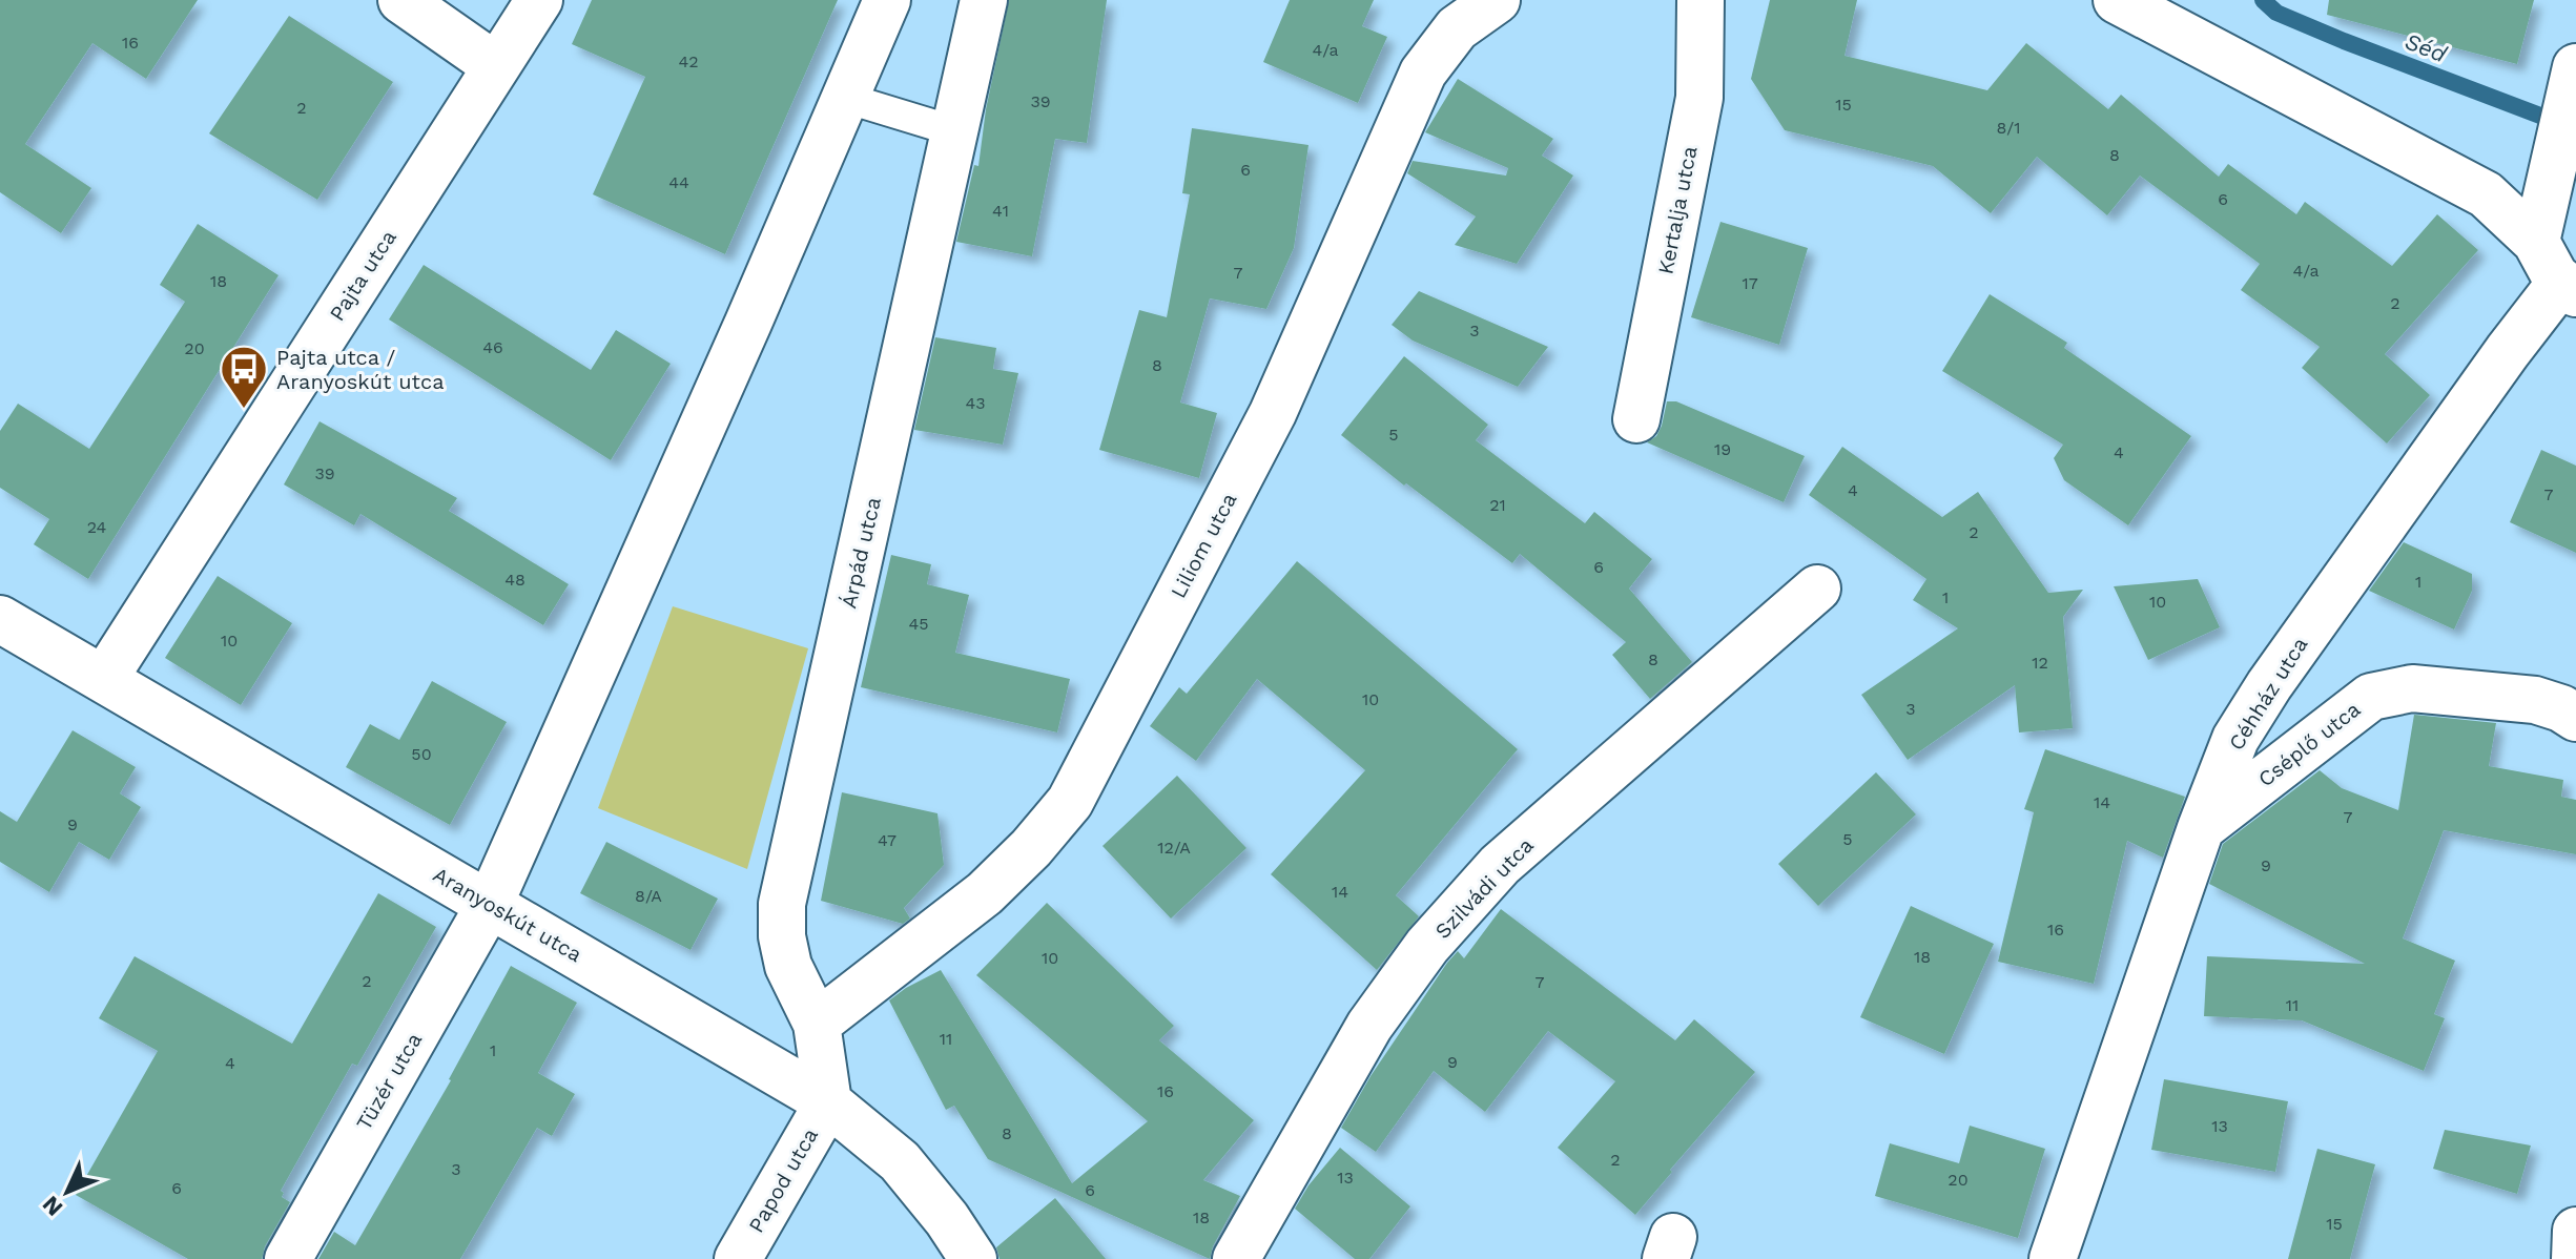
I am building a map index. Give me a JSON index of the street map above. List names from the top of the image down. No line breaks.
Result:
{"streets":{"street":["Kertalja utca","Pajta utca","Liliom utca","Árpád utca","Céhház utca","Cséplő utca","Szilvádi utca","Aranyoskút utca","Tüzér utca","Papod utca"]},"crossings":[["Pajta utca","Aranyoskút utca"],["Liliom utca","Árpád utca"],["Árpád utca","Aranyoskút utca"],["Árpád utca","Papod utca"],["Céhház utca","Cséplő utca"],["Aranyoskút utca","Tüzér utca"],["Aranyoskút utca","Papod utca"]],"water":["Séd"],"places":{"bus stop":["Pajta utca / Aranyoskút utca"]},"house_numbers":["16","4/a","42","39","15","2","8/1","8","6","44","6","41","4/a","7","18","17","2","3","46","20","8","43","5","19","4","39","4","7","21","24","2","6","48","1","1","10","45","10","8","12","10","3","50","14","7","9","5","47","12/A","9","14","8/A","16","18","10","2","7","11","11","1","9","4","16","13","8","2","3","13","20","6","6","18","15"],"north":"bottom left"}
